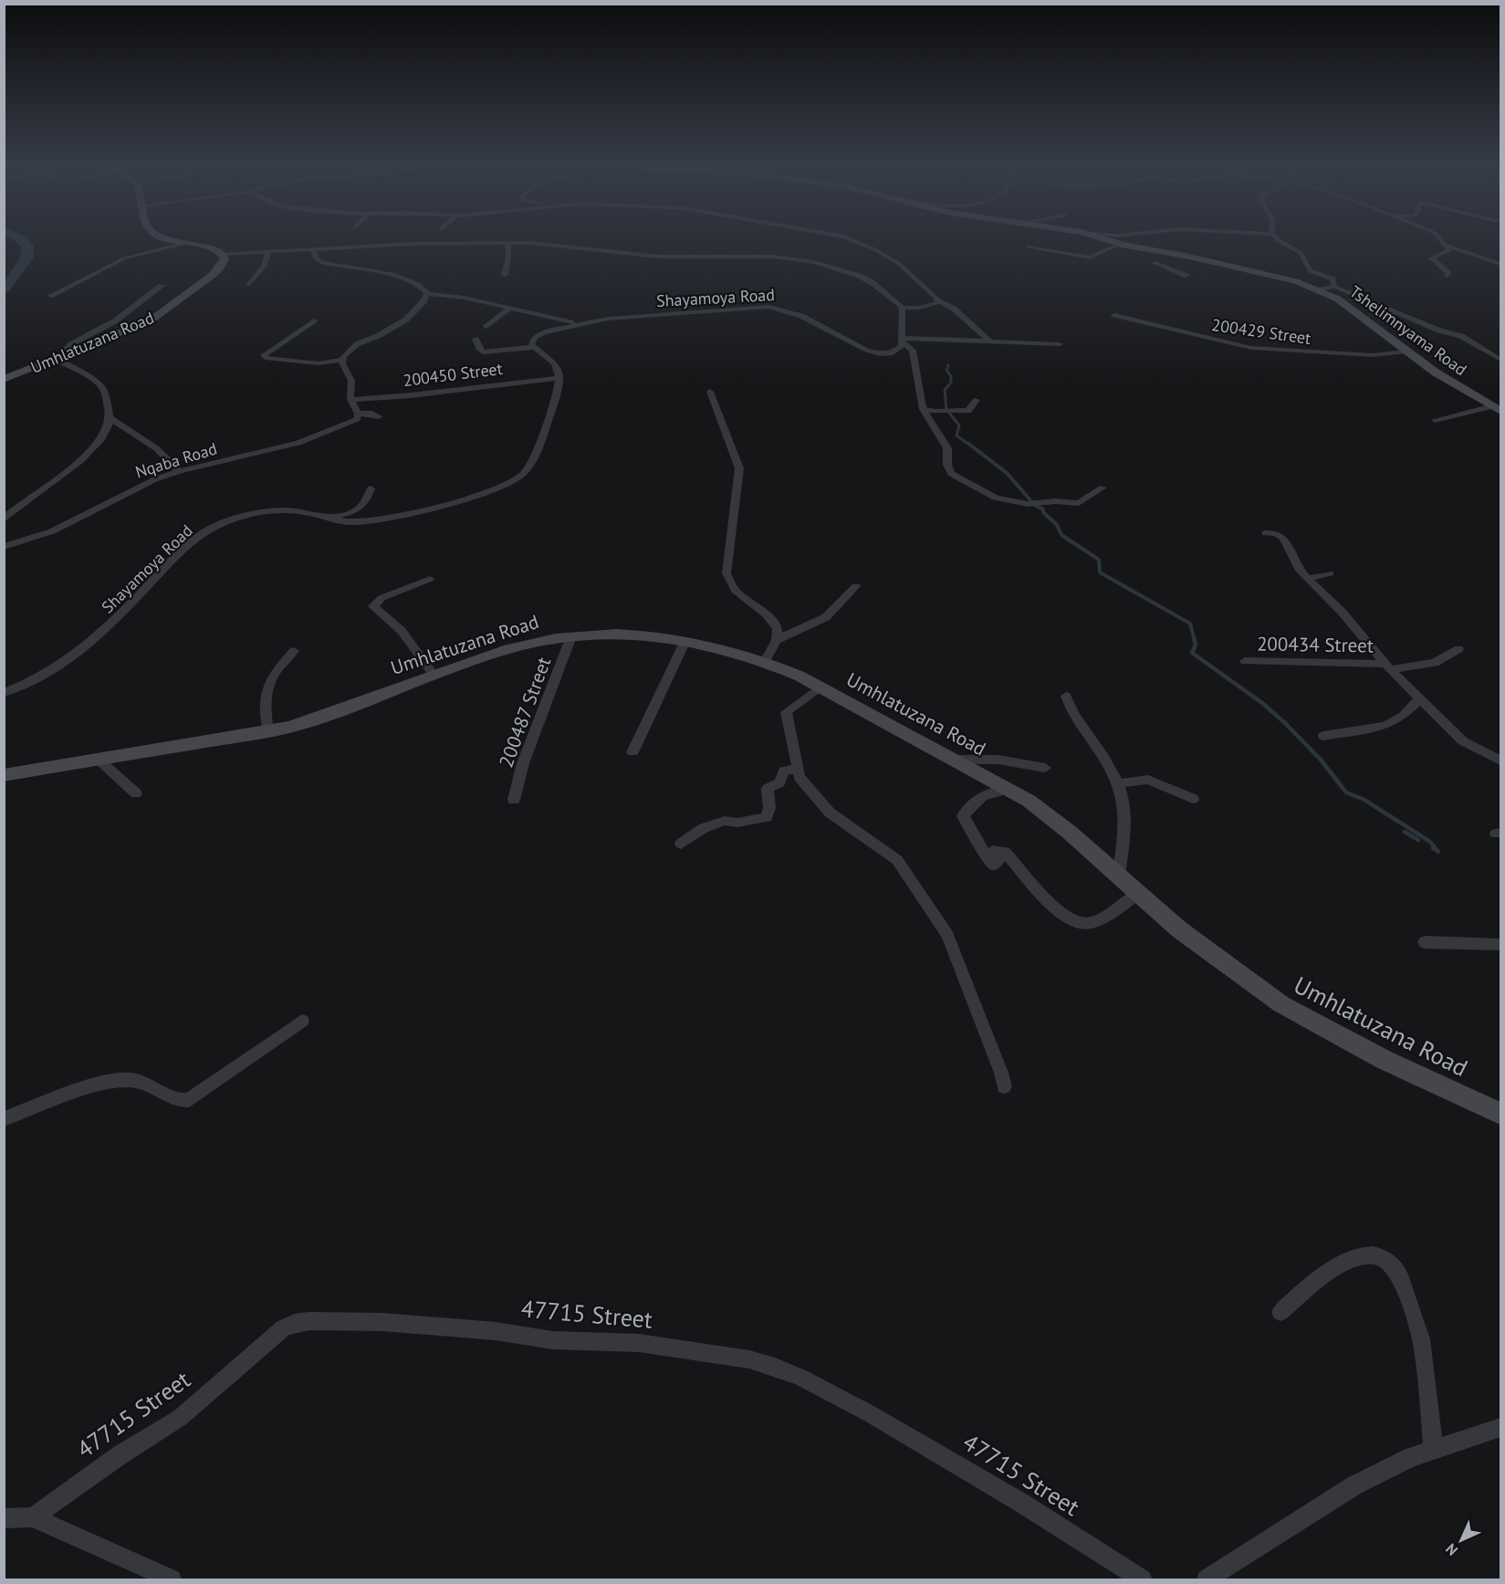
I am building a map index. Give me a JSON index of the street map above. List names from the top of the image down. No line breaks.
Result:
{"streets":{"street":["Shayamoya Road","Tshelimnyama Road","200429 Street","Umhlatuzana Road","200450 Street","Nqaba Road","200434 Street","200487 Street","47715 Street"]},"crossings":[["Shayamoya Road","Umhlatuzana Road"],["Shayamoya Road","200450 Street"],["Tshelimnyama Road","200429 Street"],["Umhlatuzana Road","200487 Street"]],"north":"bottom left"}
